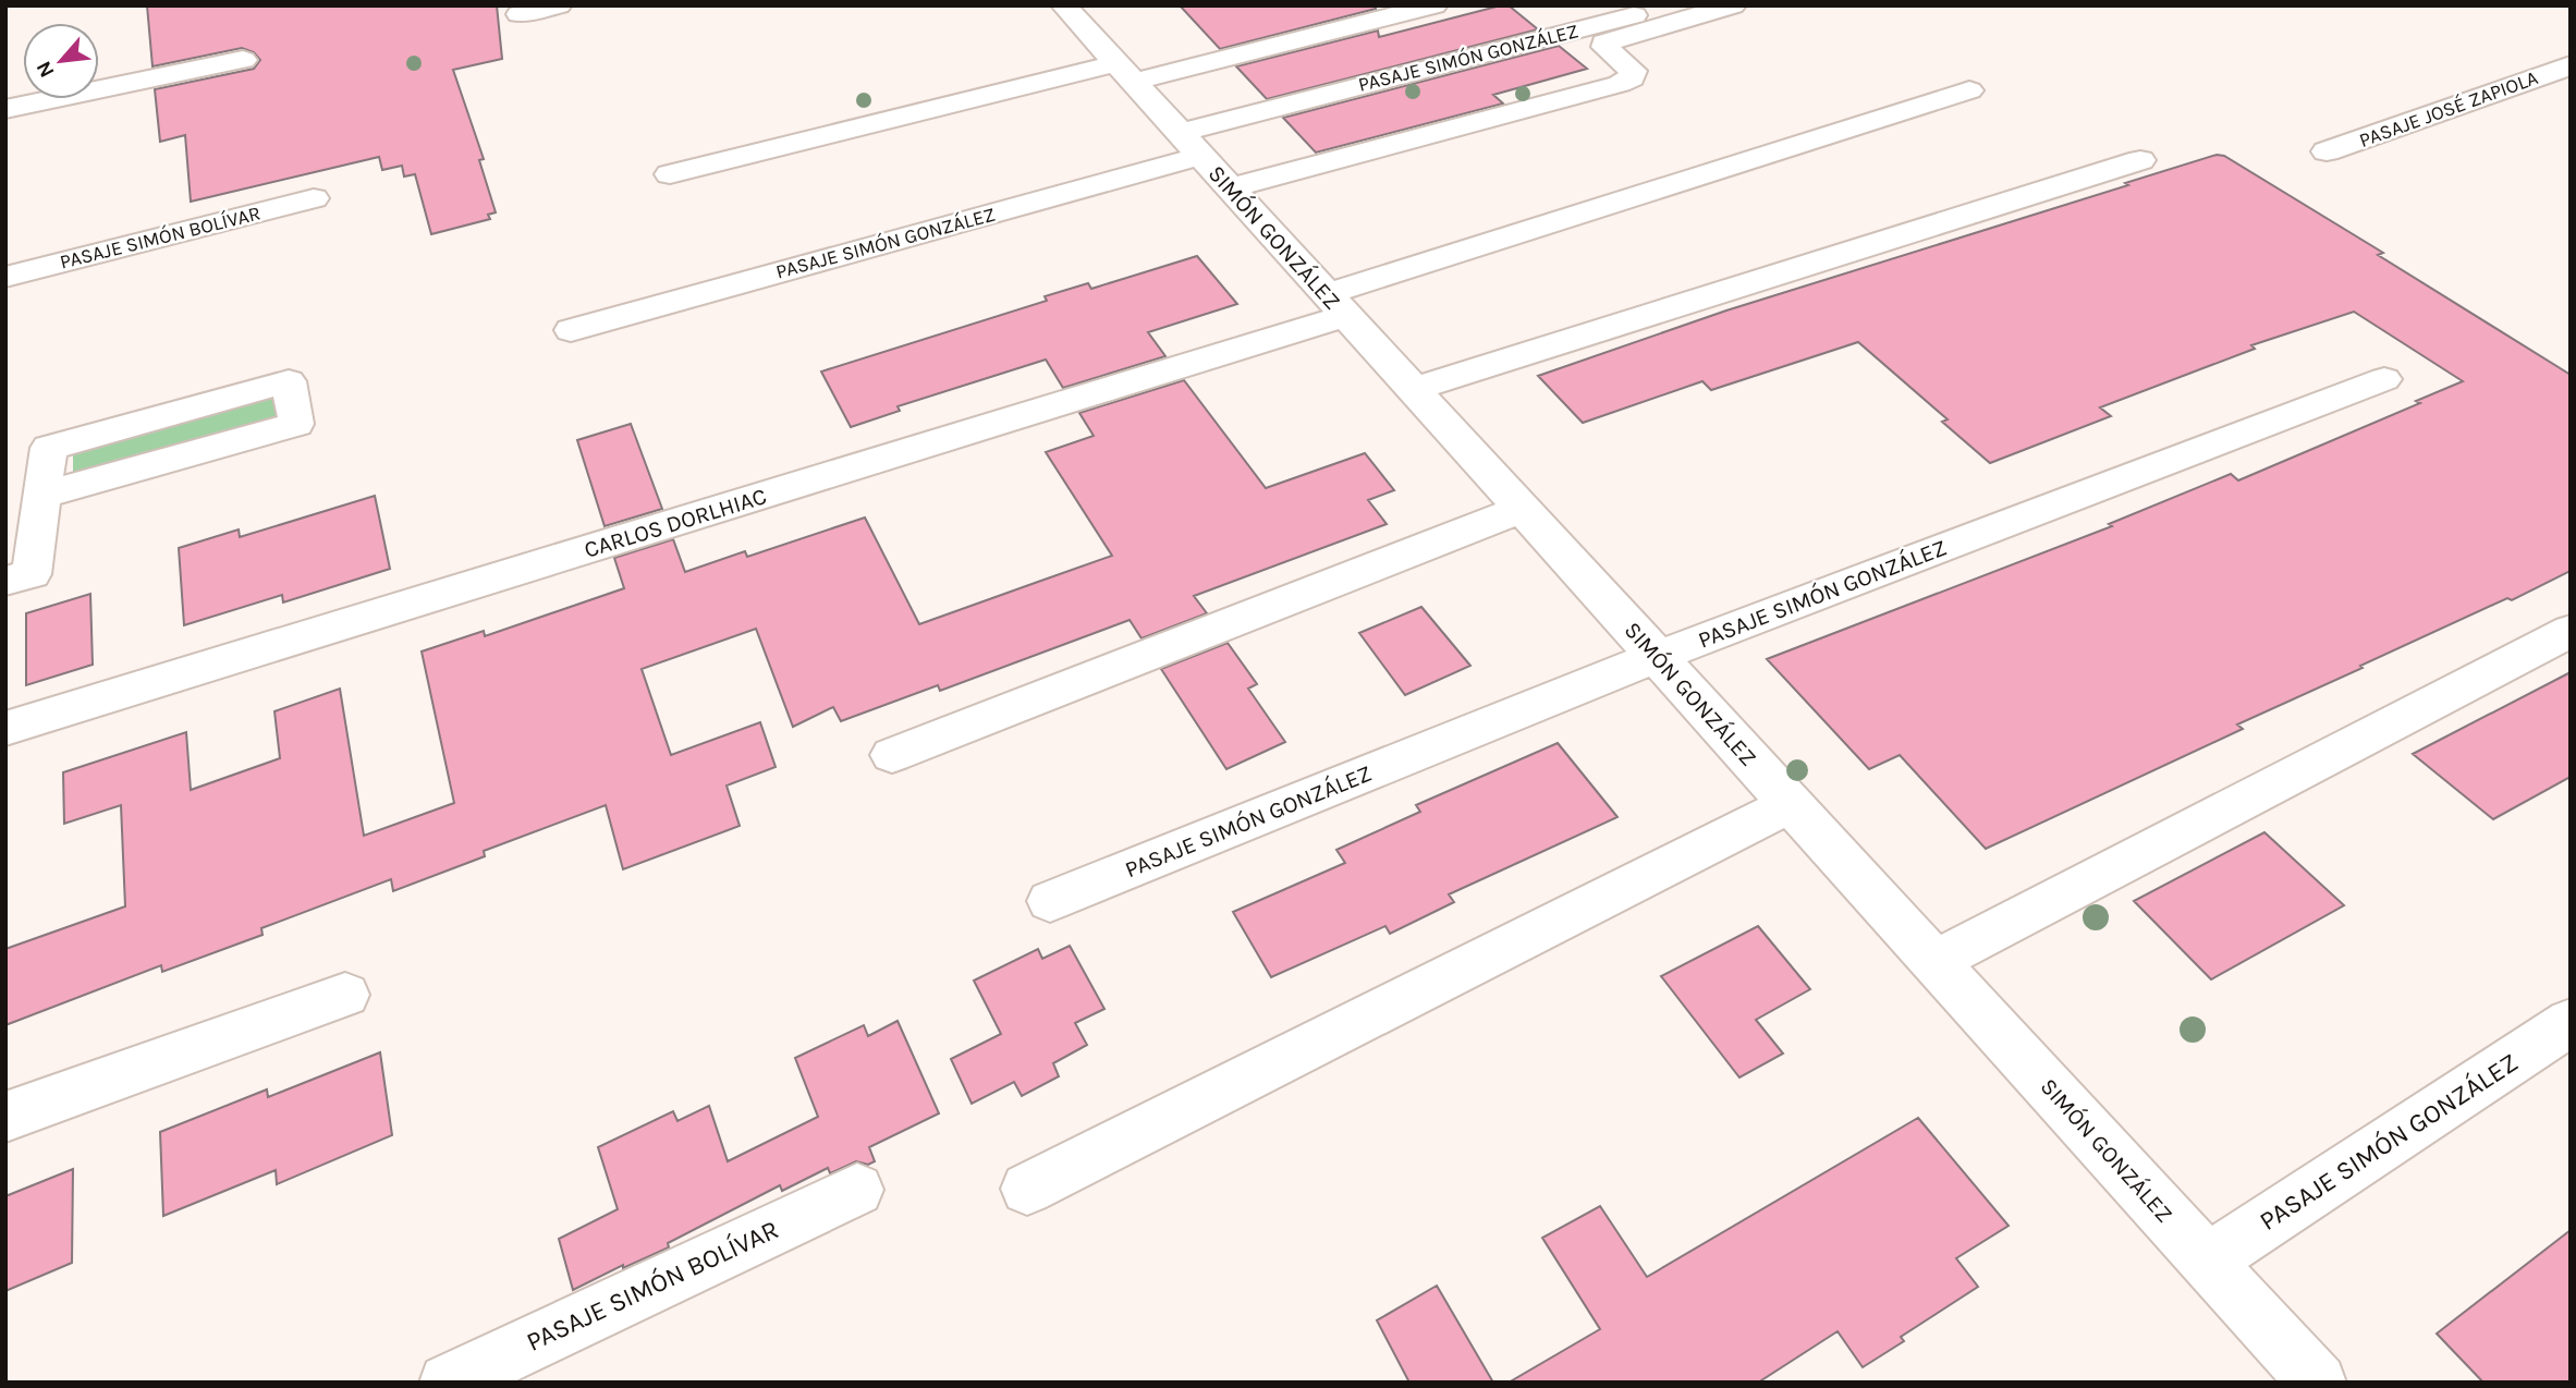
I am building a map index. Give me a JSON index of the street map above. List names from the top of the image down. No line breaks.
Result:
{"streets":{"street":["PASAJE SIMÓN GONZÁLEZ","PASAJE JOSÉ ZAPIOLA","PASAJE SIMÓN BOLÍVAR","SIMÓN GONZÁLEZ","CARLOS DORLHIAC"]},"crossings":[["PASAJE SIMÓN GONZÁLEZ","SIMÓN GONZÁLEZ"],["SIMÓN GONZÁLEZ","CARLOS DORLHIAC"]],"north":"bottom left"}
